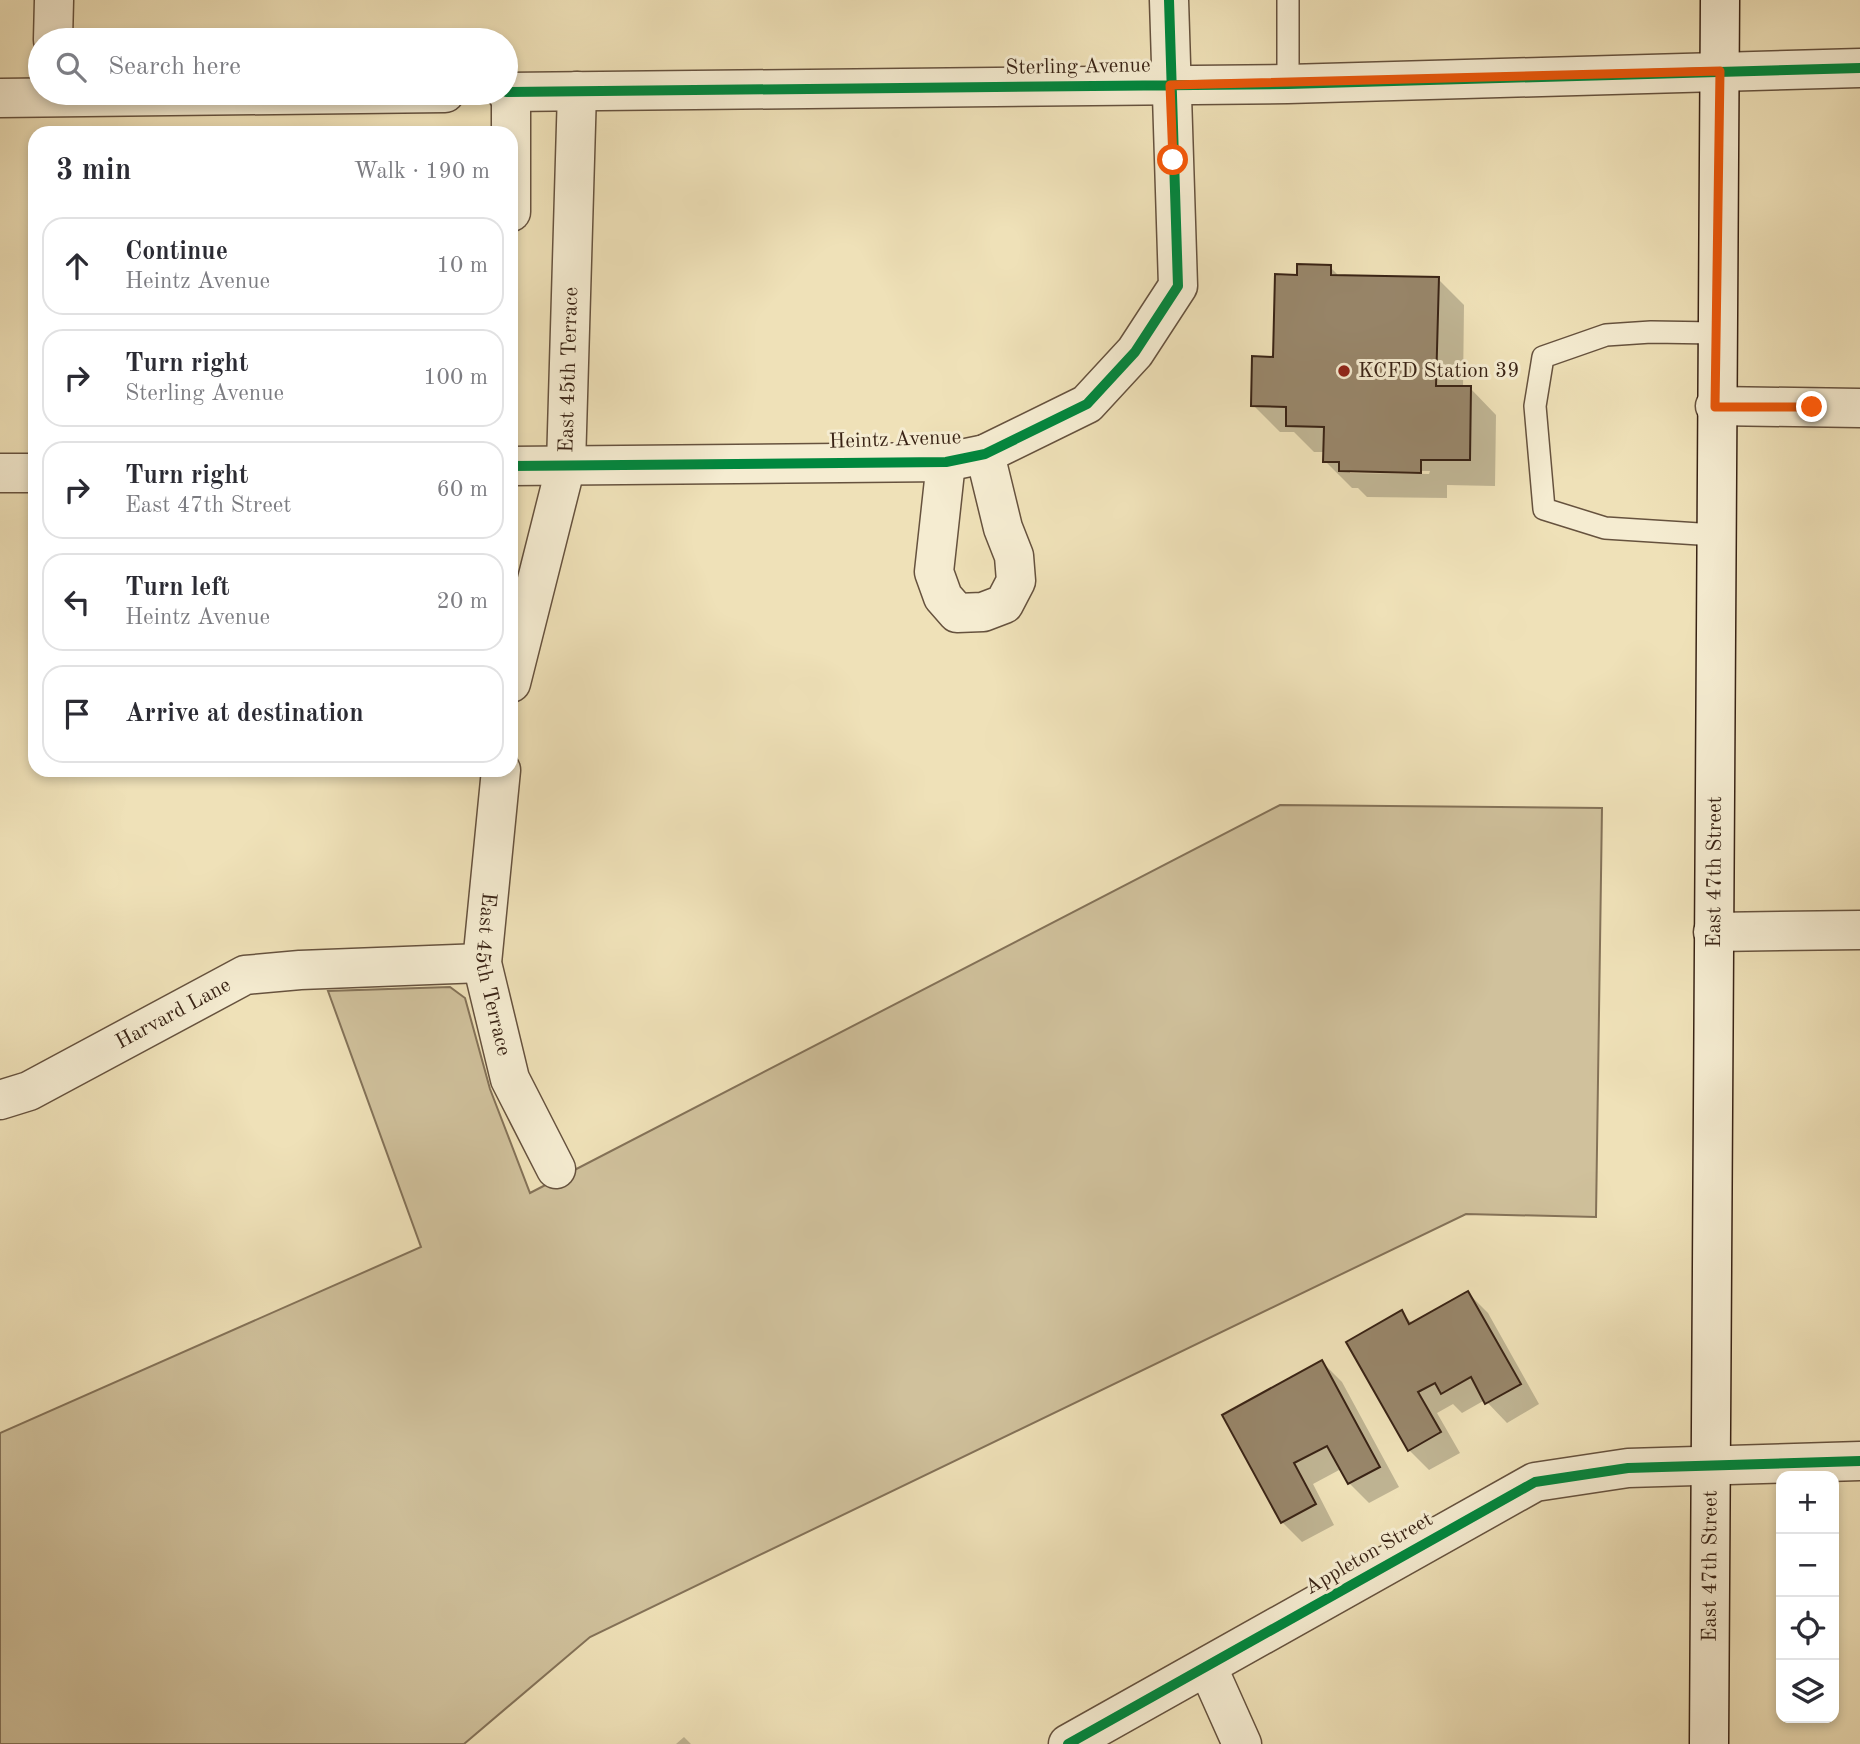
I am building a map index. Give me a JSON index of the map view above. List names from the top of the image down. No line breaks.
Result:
{"streets":{"street":["Sterling Avenue","East 45th Terrace","Heintz Avenue","East 47th Street","Harvard Lane","Appleton Street"]},"crossings":[["Sterling Avenue","East 45th Terrace"],["Sterling Avenue","Heintz Avenue"],["Sterling Avenue","East 47th Street"],["East 45th Terrace","Heintz Avenue"],["East 45th Terrace","Harvard Lane"],["East 47th Street","Appleton Street"]],"places":["KCFD Station 39"],"page":{"search":"Search here","heading":["3 min","Walk · 190 m"],"list":[["Continue","Heintz Avenue","10 m"],["Turn right","Sterling Avenue","100 m"],["Turn right","East 47th Street","60 m"],["Turn left","Heintz Avenue","20 m"],"Arrive at destination"],"map_buttons":["+","−"]}}
